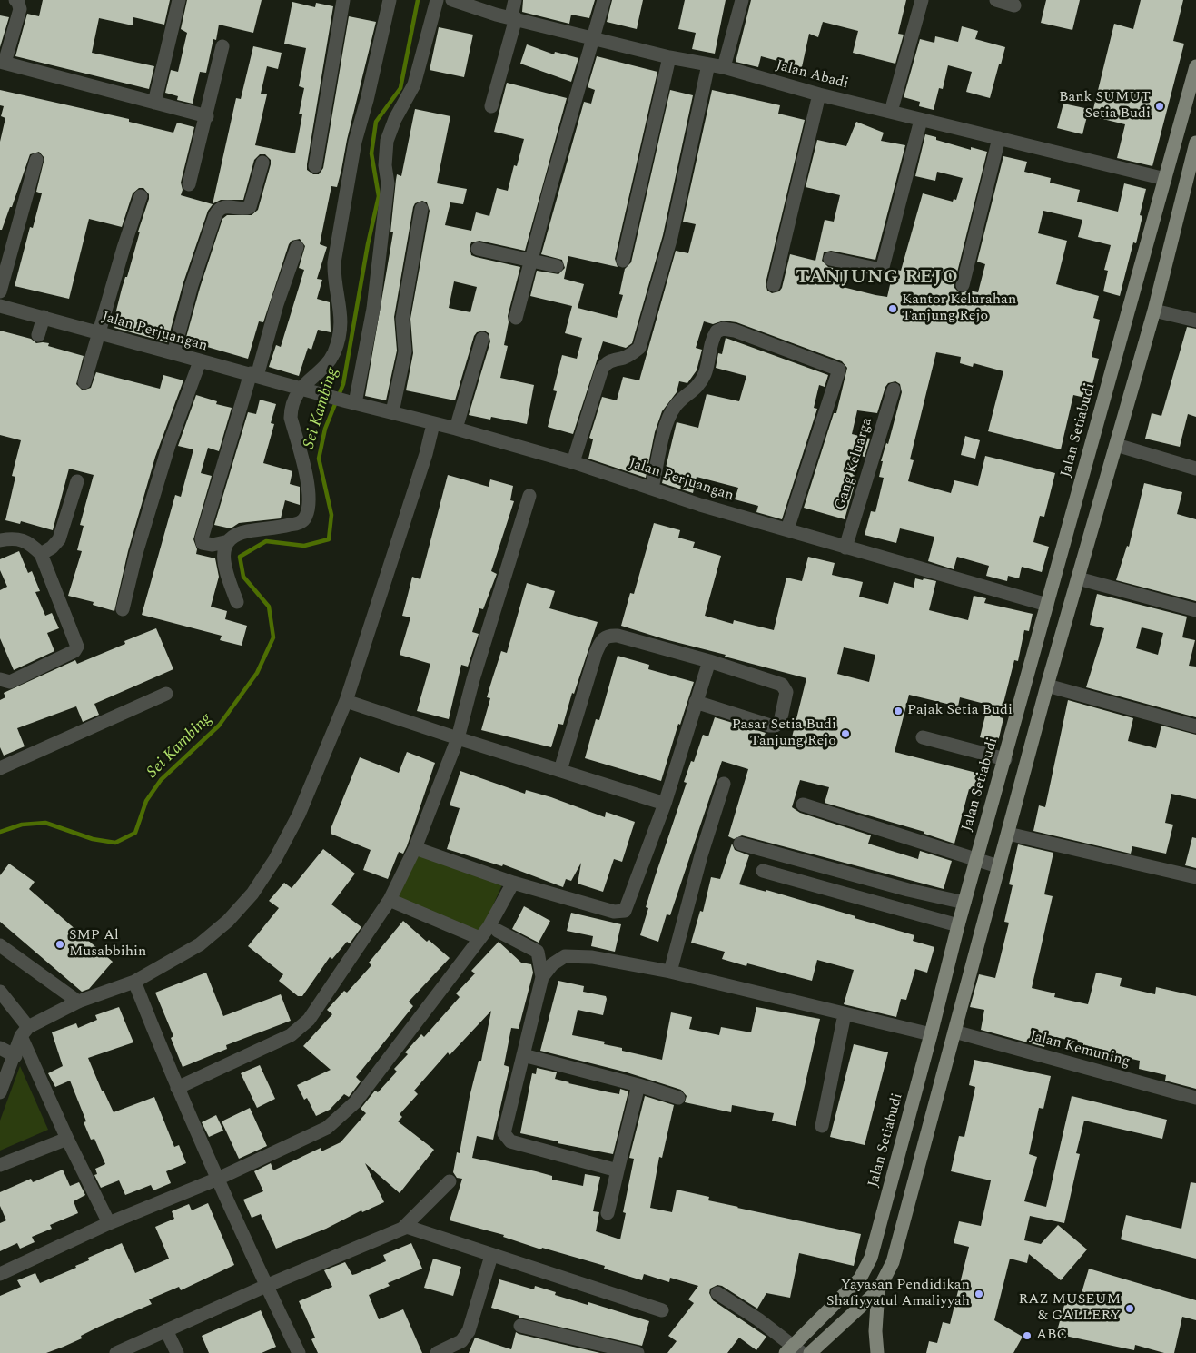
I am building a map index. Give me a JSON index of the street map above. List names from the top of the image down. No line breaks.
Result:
{"streets":{"main road":["Jalan Setiabudi"],"street":["Jalan Abadi","Jalan Perjuangan","Gang Keluarga","Jalan Kemuning"]},"crossings":[["Jalan Abadi","Jalan Setiabudi"],["Jalan Perjuangan","Jalan Setiabudi"],["Jalan Perjuangan","Gang Keluarga"]],"districts":["TANJUNG REJO"],"water":["Sei Kambing"],"places":["Bank SUMUT Setia Budi","Kantor Kelurahan Tanjung Rejo","Pajak Setia Budi","Pasar Setia Budi Tanjung Rejo","SMP Al Musabbihin","Yayasan Pendidikan Shafiyyatul Amaliyyah","RAZ MUSEUM & GALLERY","ABC"]}
